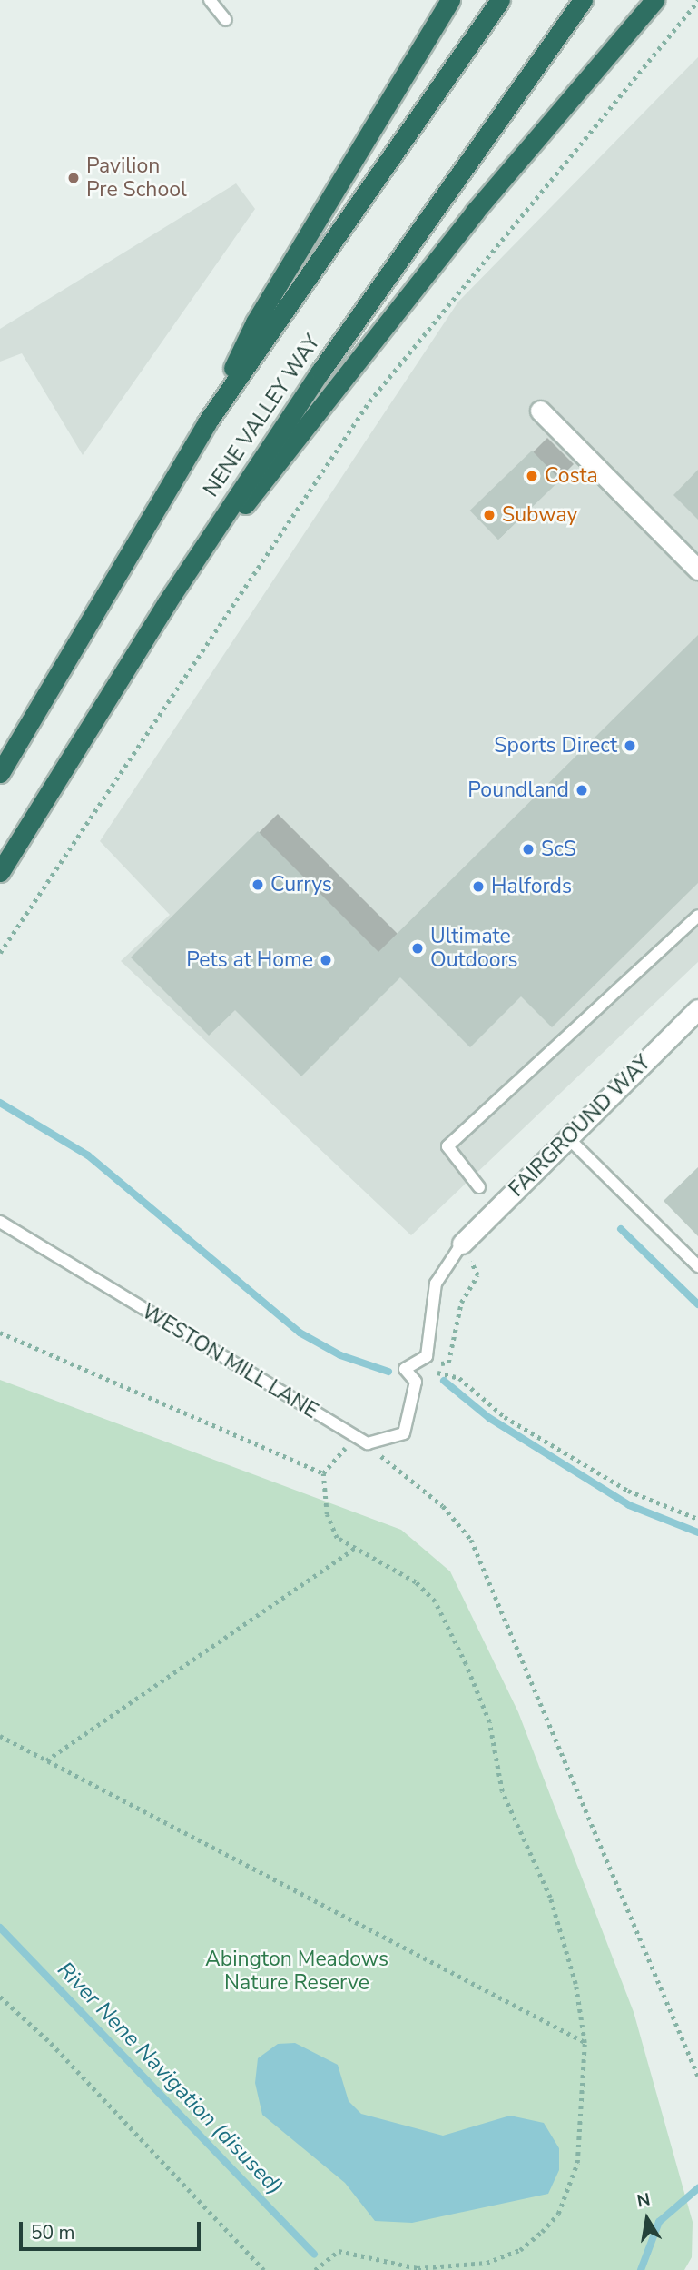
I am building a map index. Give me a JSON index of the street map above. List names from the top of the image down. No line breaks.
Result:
{"streets":{"highway":["NENE VALLEY WAY"],"street":["FAIRGROUND WAY"],"lane":["WESTON MILL LANE"]},"water":["River Nene Navigation (disused)"],"parks":["Abington Meadows Nature Reserve"],"places":["Pavilion Pre School","Costa","Subway","Sports Direct","Poundland","ScS","Currys","Halfords","Ultimate Outdoors","Pets at Home"],"scale_bar":"50 m","north":"top"}
